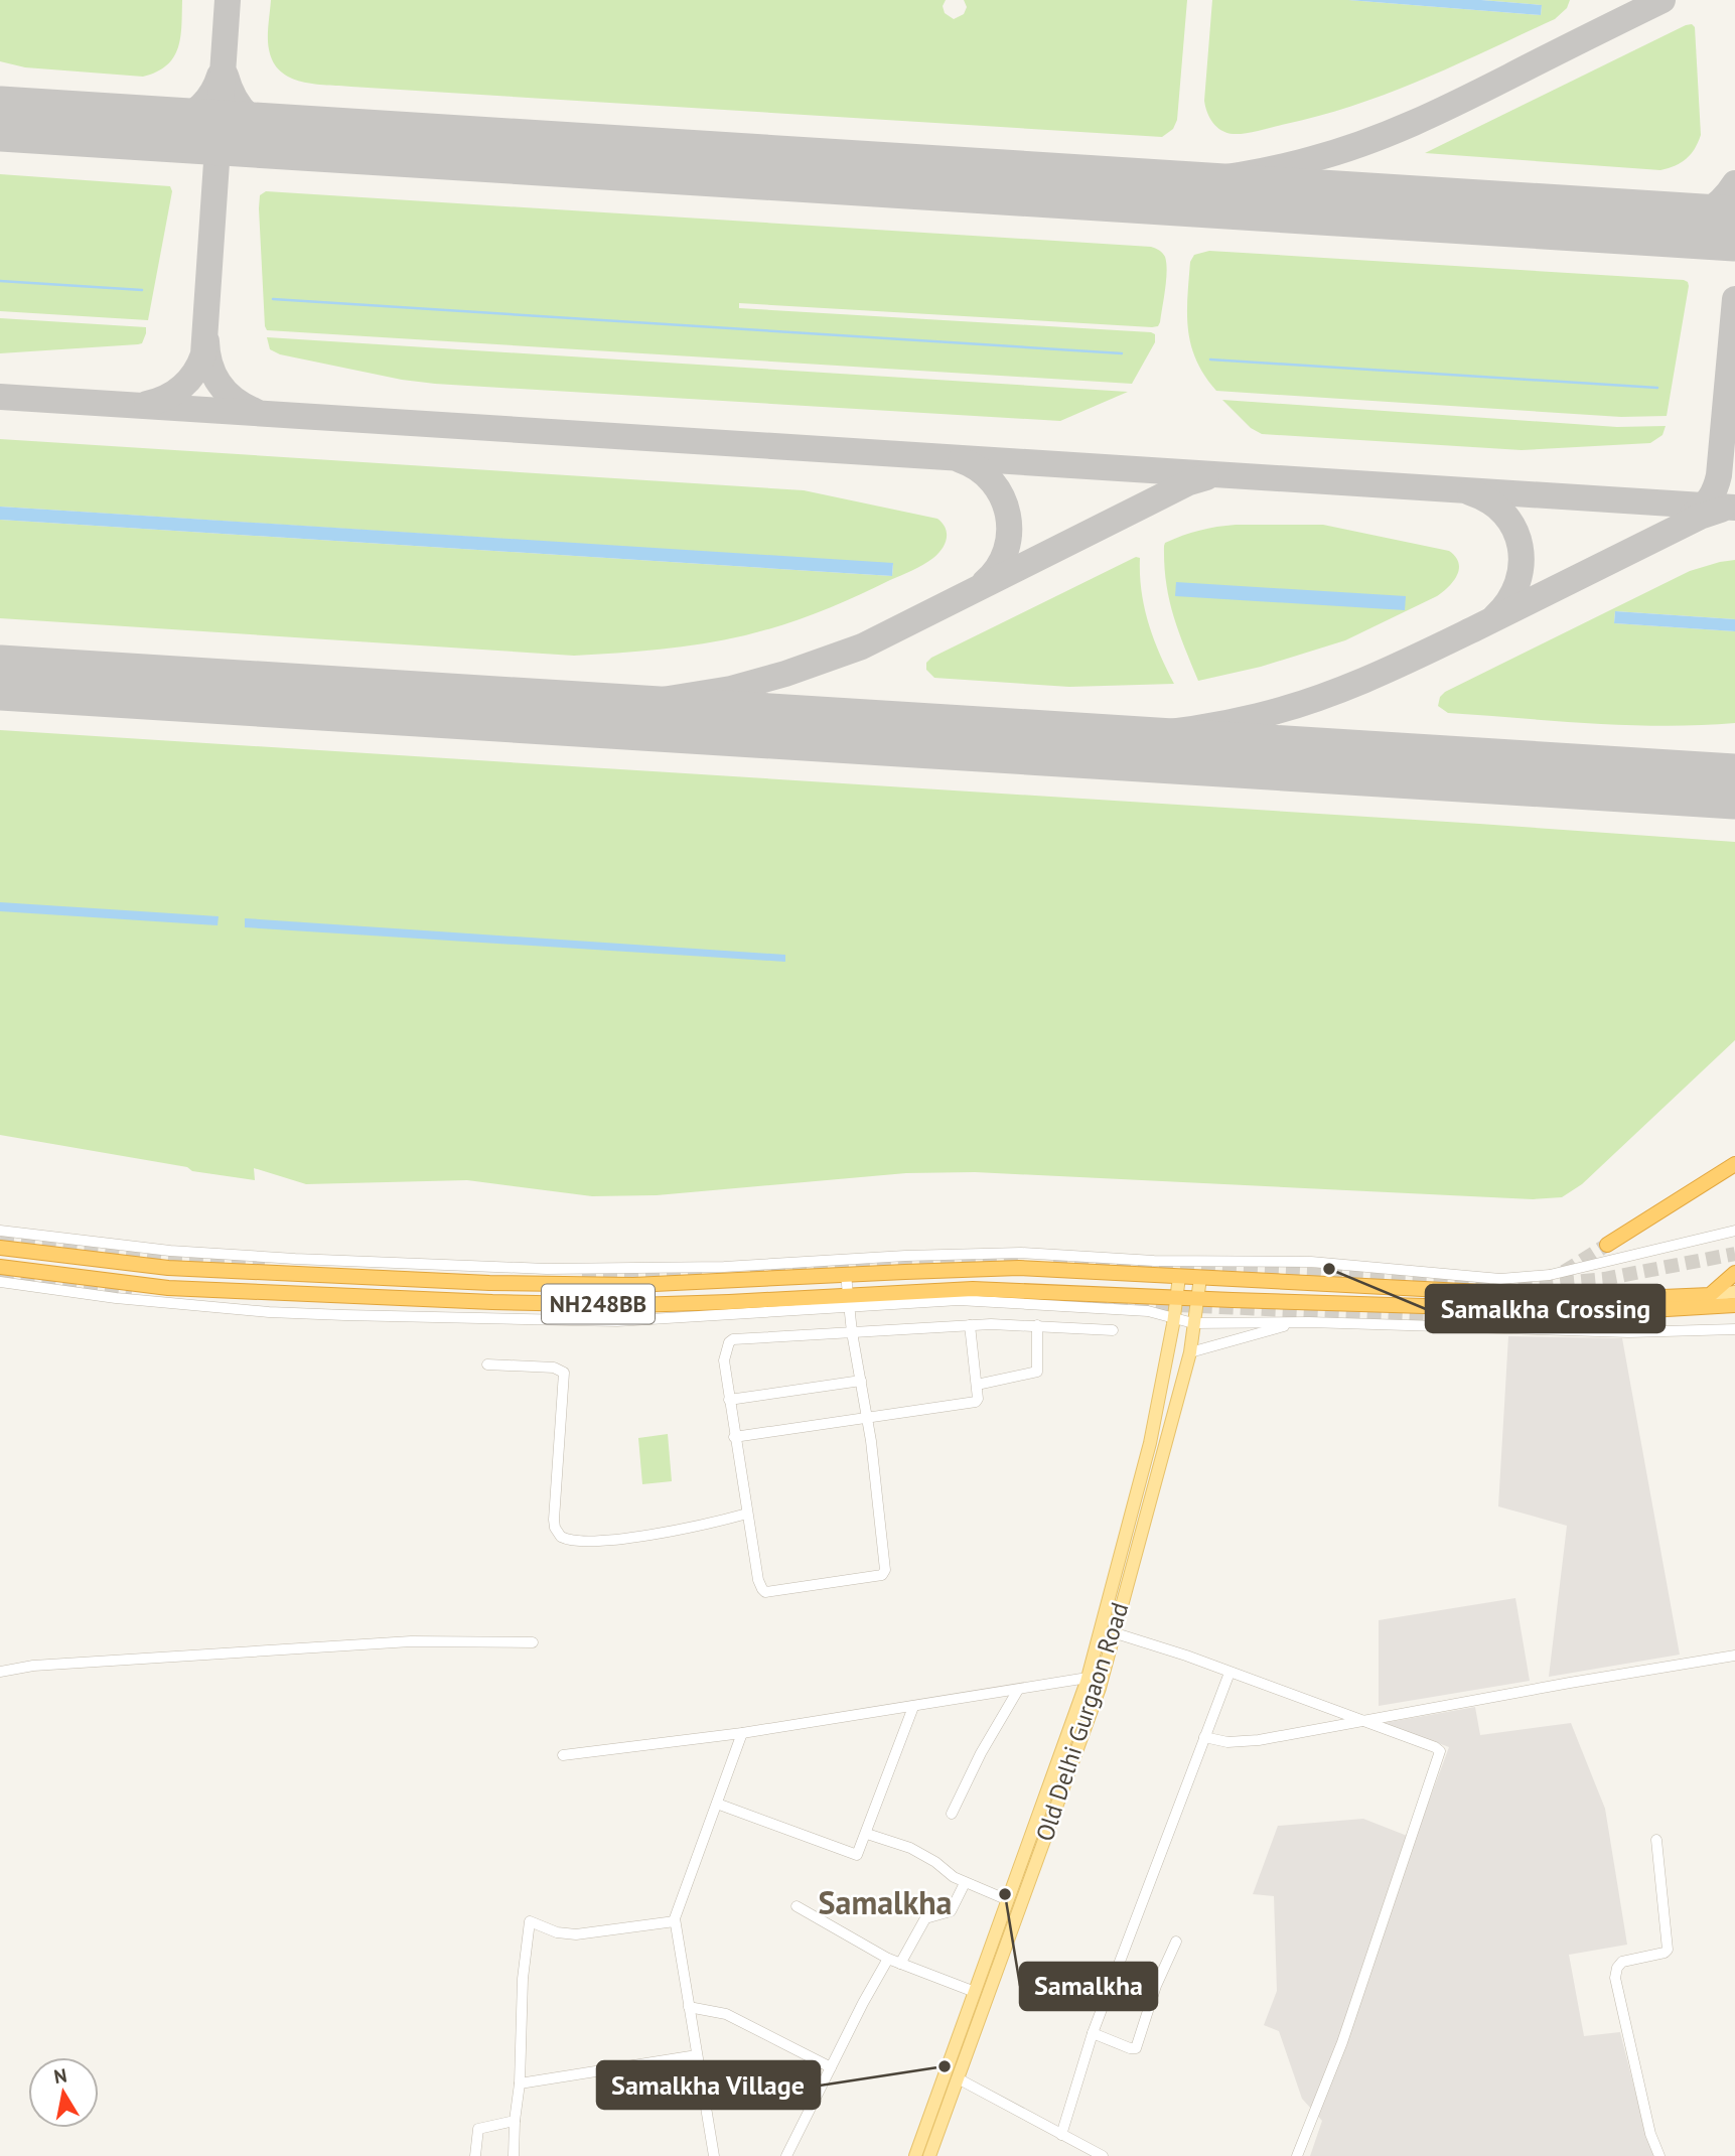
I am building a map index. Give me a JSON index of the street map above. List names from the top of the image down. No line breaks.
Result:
{"streets":{"highway":["NH248BB"],"main road":["Old Delhi Gurgaon Road"]},"crossings":[["NH248BB","Old Delhi Gurgaon Road"]],"districts":["Samalkha"],"places":["Samalkha Crossing","Samalkha","Samalkha Village"],"north":"top"}
